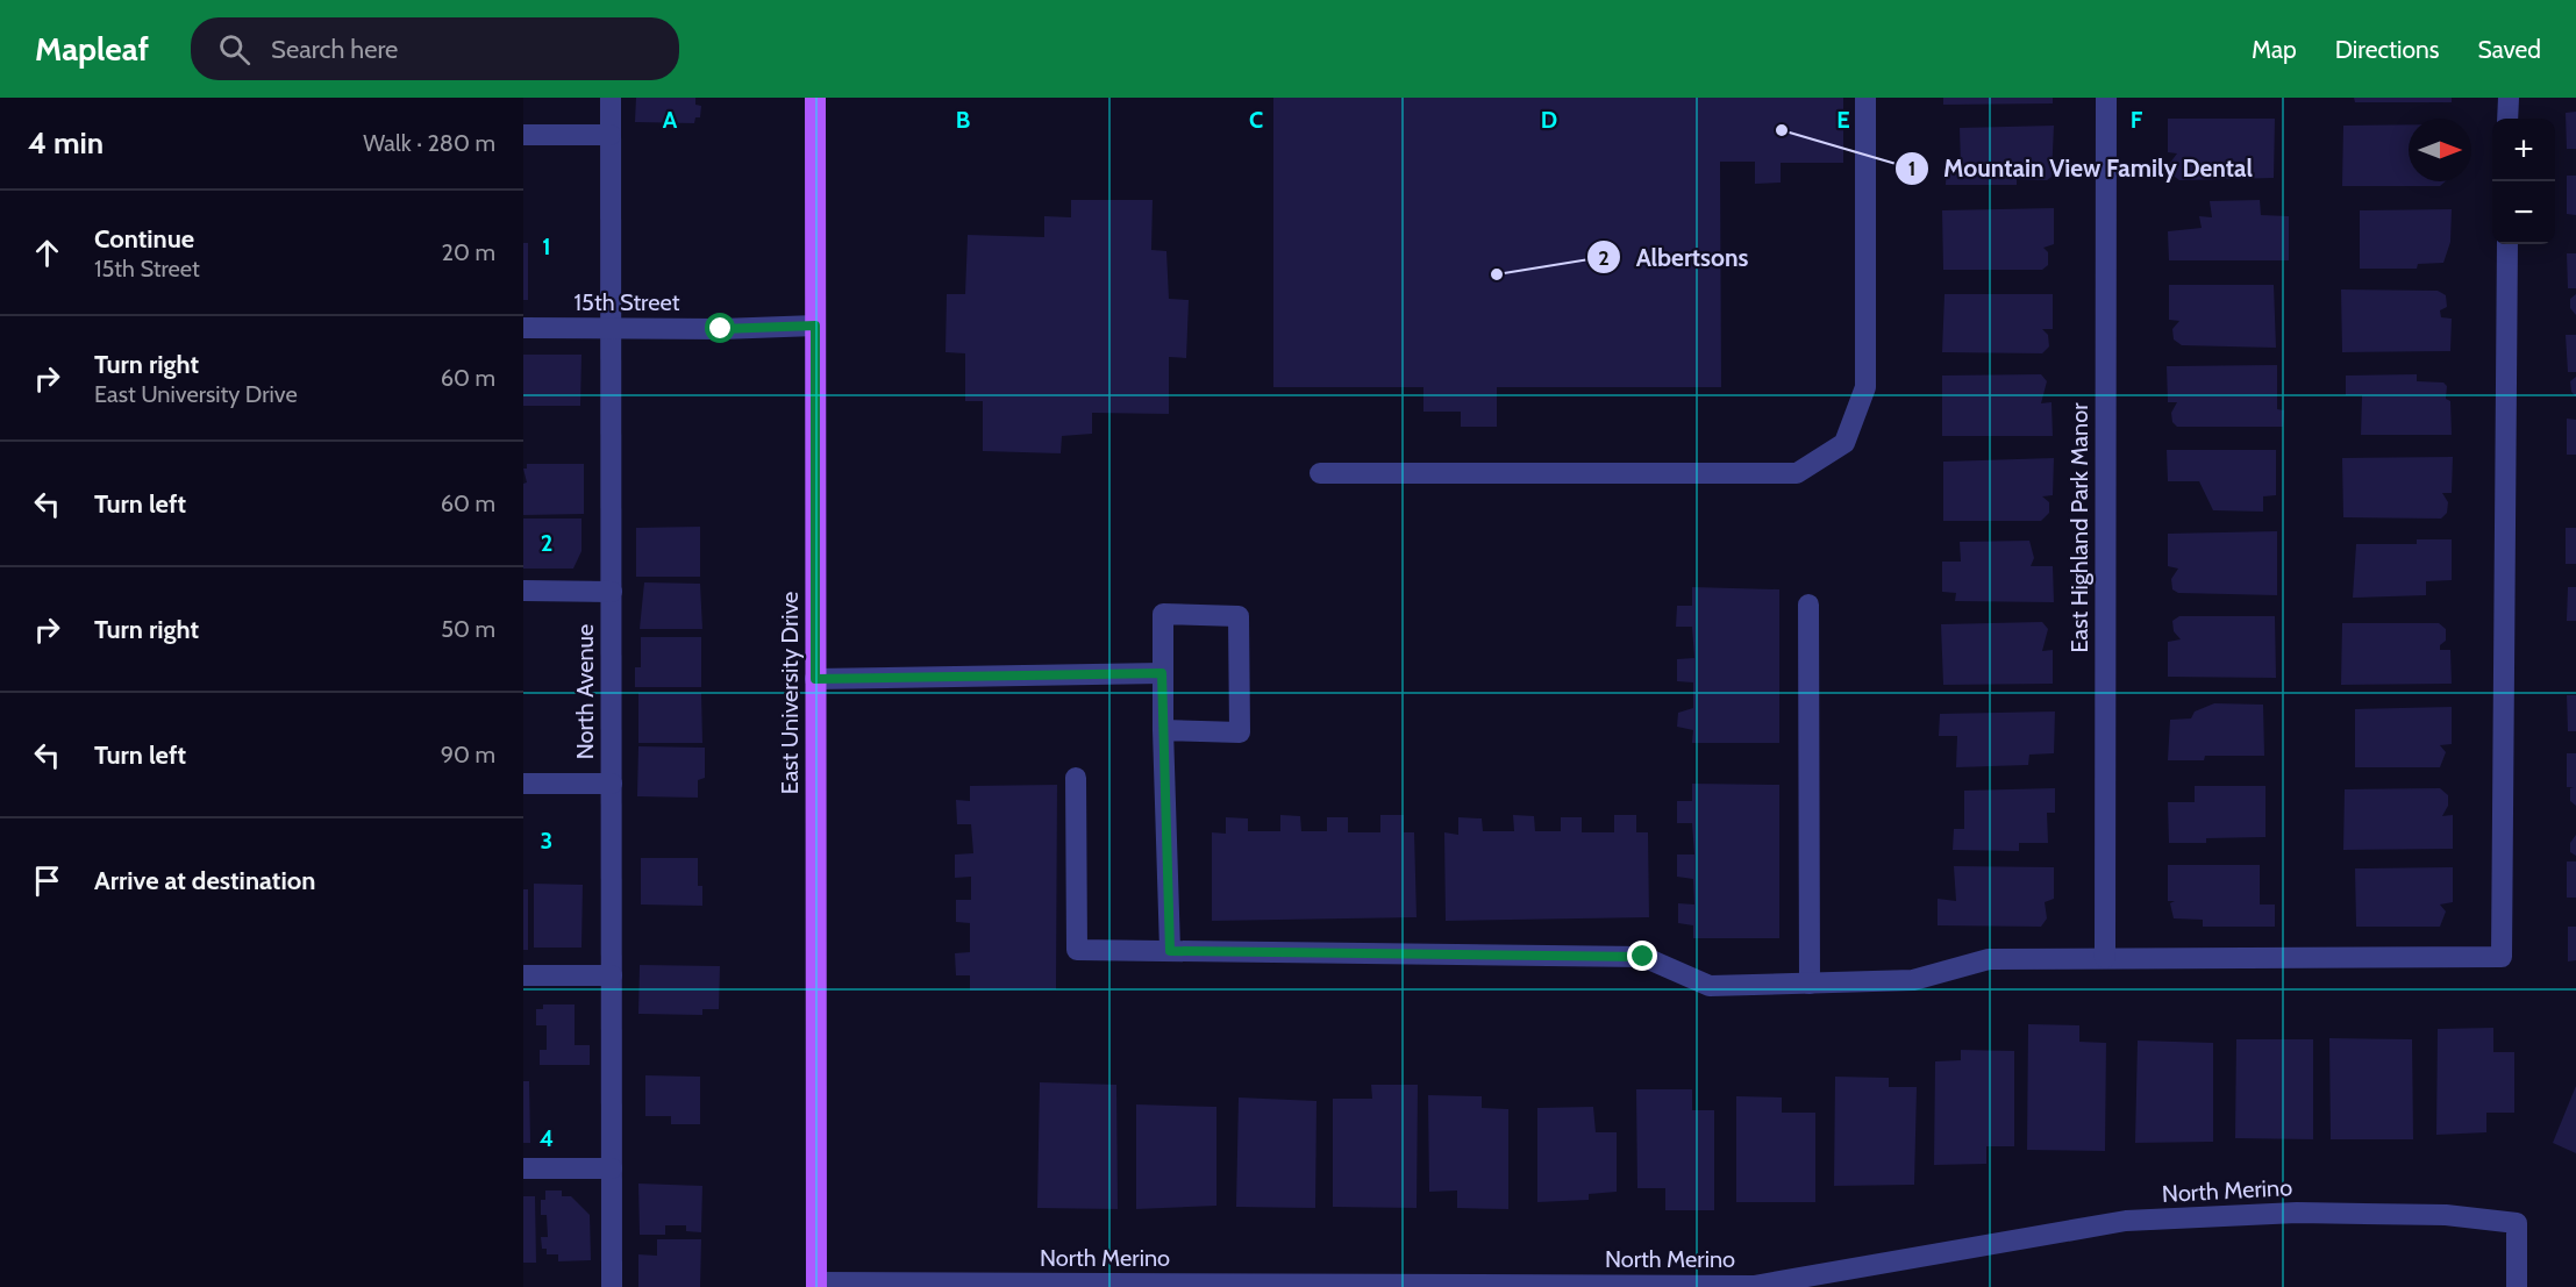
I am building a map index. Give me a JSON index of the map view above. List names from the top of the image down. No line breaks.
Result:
{"streets":{"main road":["East University Drive"],"street":["15th Street","East Highland Park Manor","North Avenue","North Merino"]},"crossings":[["15th Street","North Avenue"],["15th Street","East University Drive"],["East University Drive","North Merino"]],"places":["Mountain View Family Dental","Albertsons"],"north":"right","page":{"header":"Mapleaf","search":"Search here","nav":["Map","Directions","Saved"],"heading":["4 min","Walk · 280 m"],"map_buttons":["+","−"],"list":[["Continue","15th Street","20 m"],["Turn right","East University Drive","60 m"],["Turn left","60 m"],["Turn right","50 m"],["Turn left","90 m"],"Arrive at destination"]},"grid":{"columns":["A","B","C","D","E","F"],"rows":["1","2","3","4"]}}
